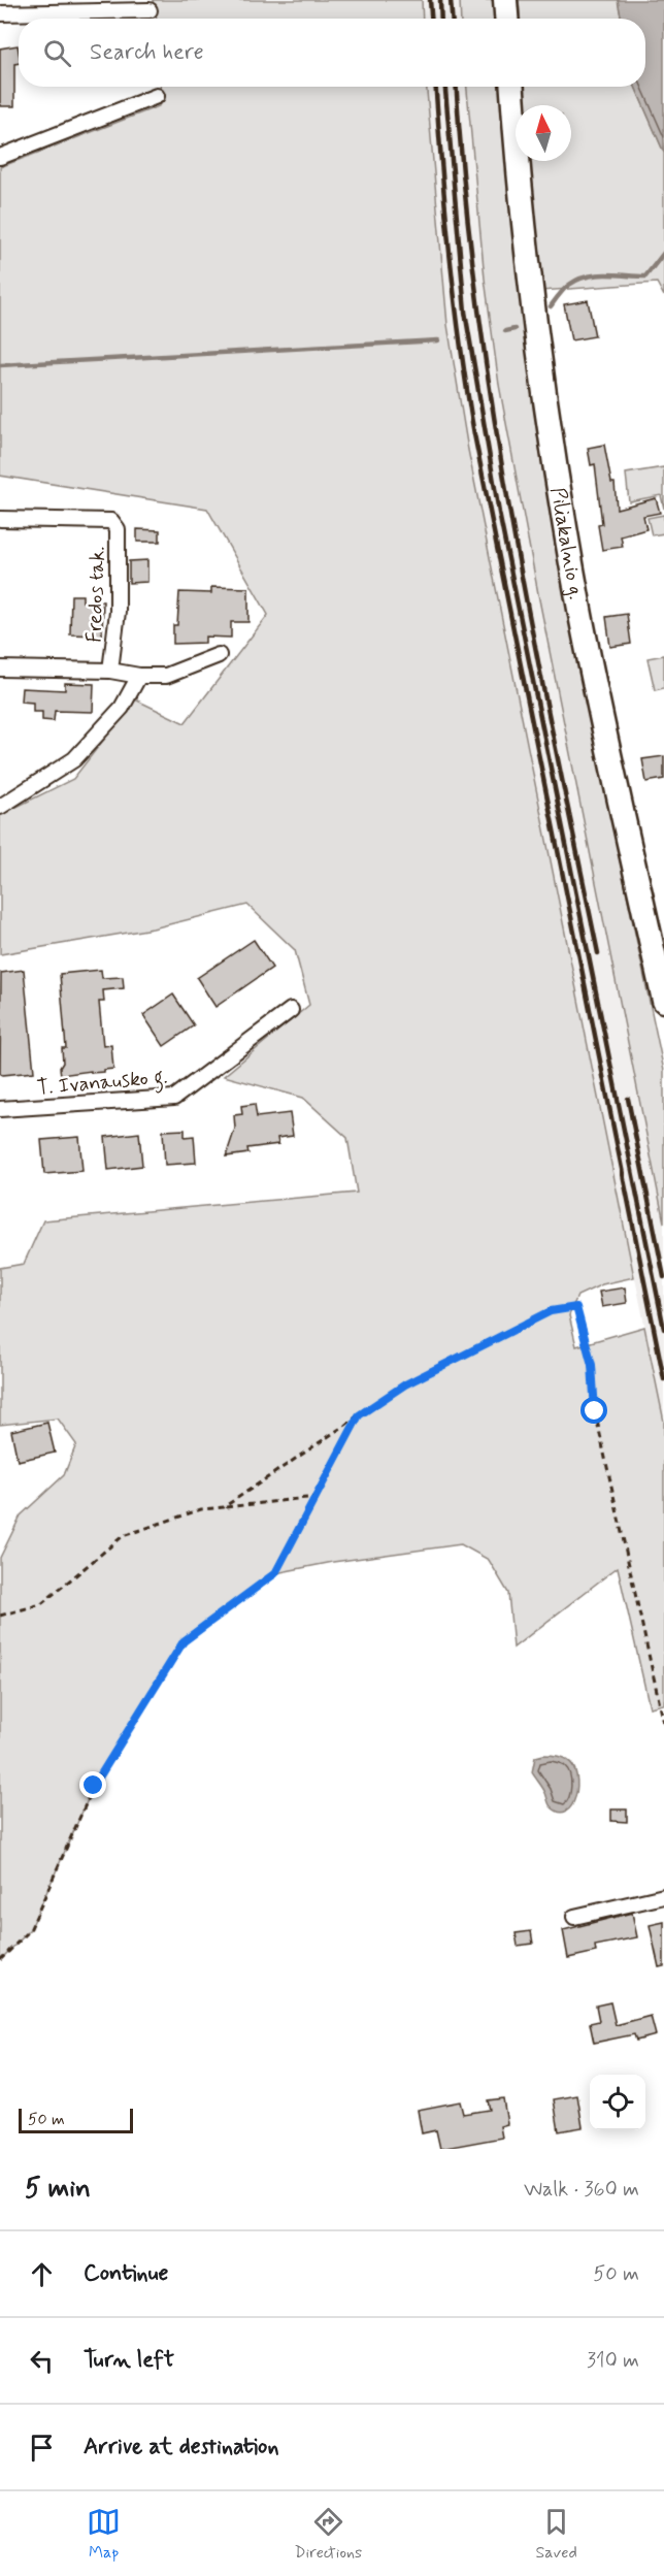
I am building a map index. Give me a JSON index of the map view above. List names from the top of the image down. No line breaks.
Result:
{"streets":{"main road":["Piliakalnio g."],"street":["Fredos tak.","T. Ivanausko g."]},"scale_bar":"50 m","north":"top","page":{"search":"Search here","scale":"50 m","heading":["5 min","Walk · 360 m"],"list":[["Continue","50 m"],["Turn left","310 m"],"Arrive at destination"],"nav":["Map","Directions","Saved"]}}
